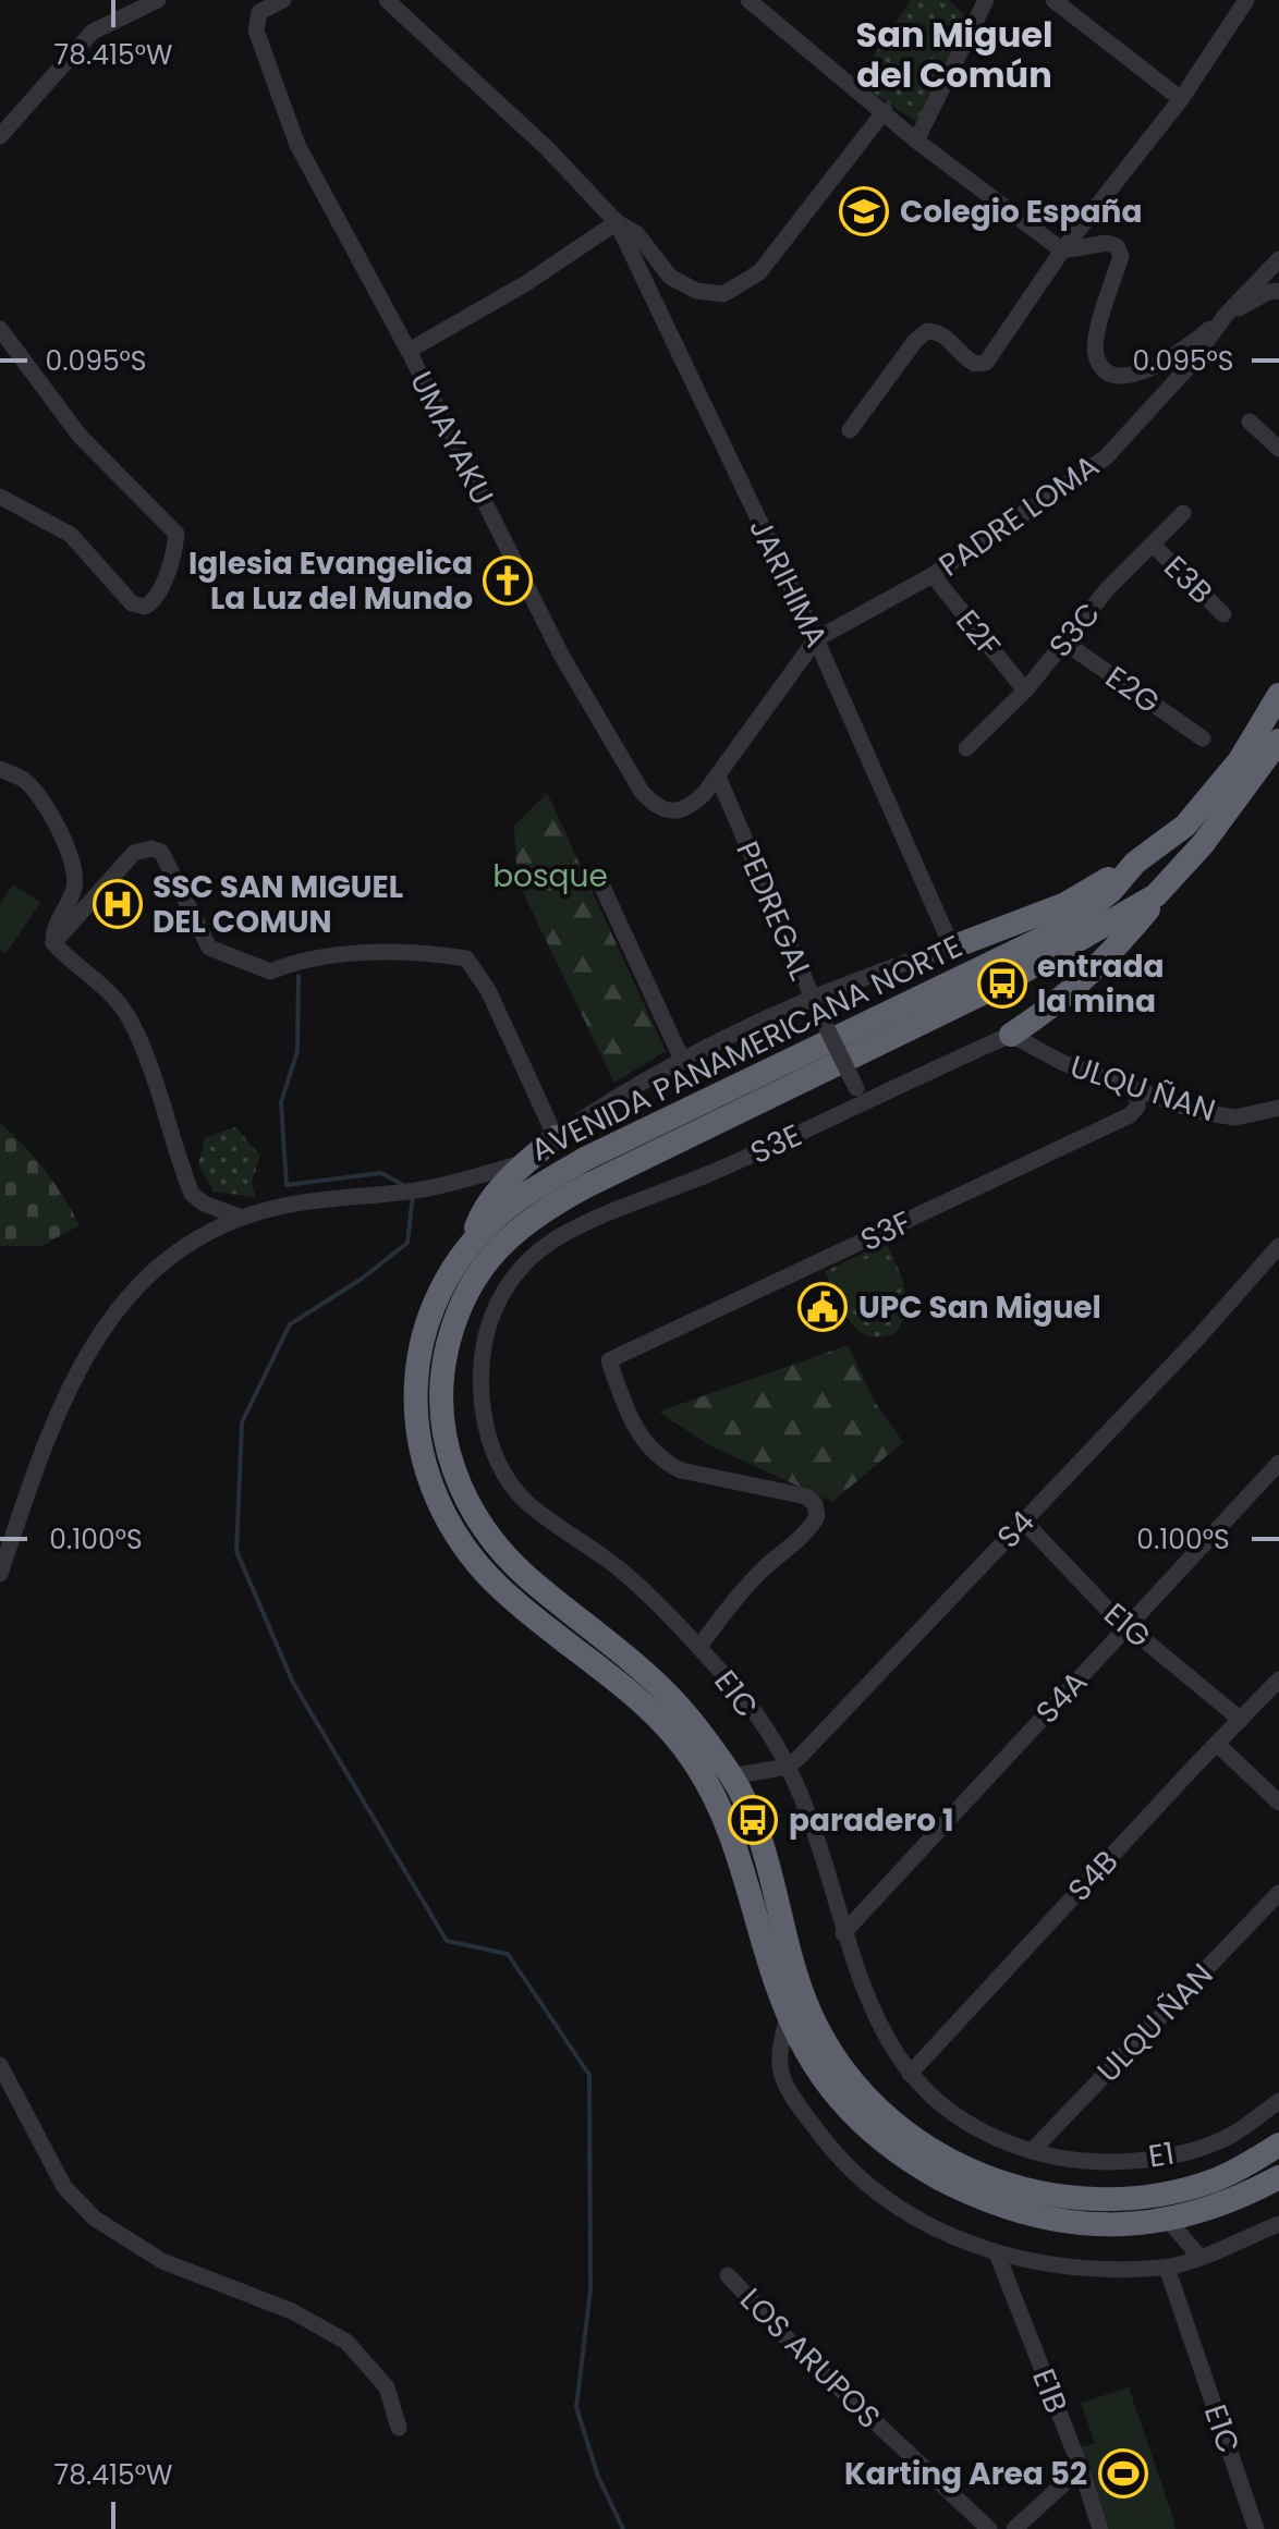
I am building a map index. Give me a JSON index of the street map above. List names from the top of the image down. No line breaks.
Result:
{"streets":{"highway":["AVENIDA PANAMERICANA NORTE"],"street":["UMAYAKU","PADRE LOMA","E3B","JARIHIMA","S3C","E2F","E2G","PEDREGAL","ULQU ÑAN","S3E","S3F","S4","E1G","E1C","S4A","S4B","E1","LOS ARUPOS","E1B"]},"crossings":[["UMAYAKU","PEDREGAL"],["PADRE LOMA","JARIHIMA"],["PADRE LOMA","E2F"],["E3B","S3C"],["S3C","E2F"],["S3C","E2G"],["PEDREGAL","S3E"],["ULQU ÑAN","S3E"],["ULQU ÑAN","S3F"],["ULQU ÑAN","E1C"],["ULQU ÑAN","E1"],["S3E","E1C"],["S3F","E1C"],["S4","E1G"],["S4","E1C"],["E1G","S4A"],["E1G","S4B"],["E1C","S4A"],["E1C","S4B"],["E1C","E1"]],"districts":["San Miguel del Común"],"parks":["bosque"],"places":{"school or university":["Colegio España"],"church":["Iglesia Evangelica La Luz del Mundo"],"hospital":["SSC SAN MIGUEL DEL COMUN"],"bus stop":["entrada la mina","paradero 1"],"public building":["UPC San Miguel"],"sports":["Karting Area 52"]},"coordinates":["78.415°W","0.095°S","0.100°S"]}
